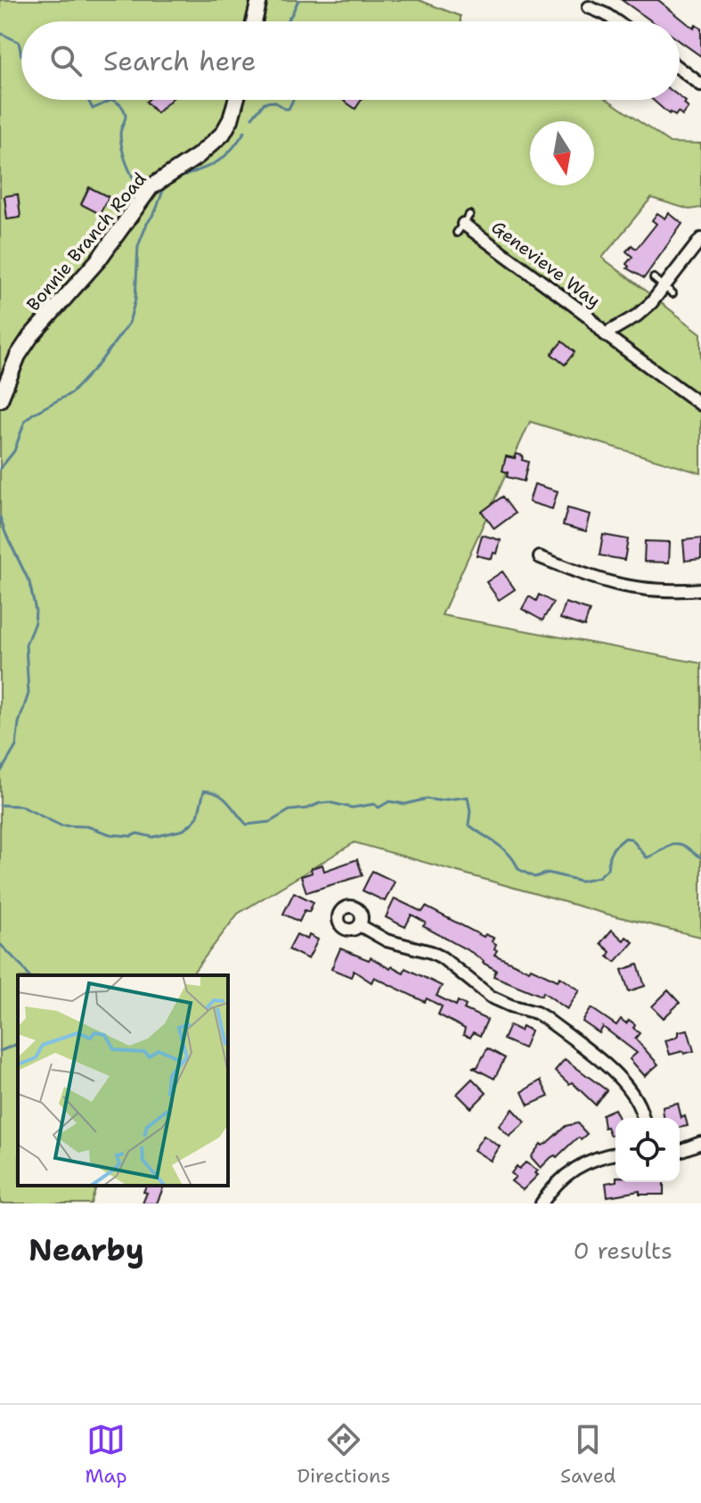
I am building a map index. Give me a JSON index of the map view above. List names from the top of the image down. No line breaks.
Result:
{"streets":{"street":["Bonnie Branch Road","Genevieve Way"]},"north":"bottom","page":{"search":"Search here","heading":["Nearby","0 results"],"nav":["Map","Directions","Saved"]}}
